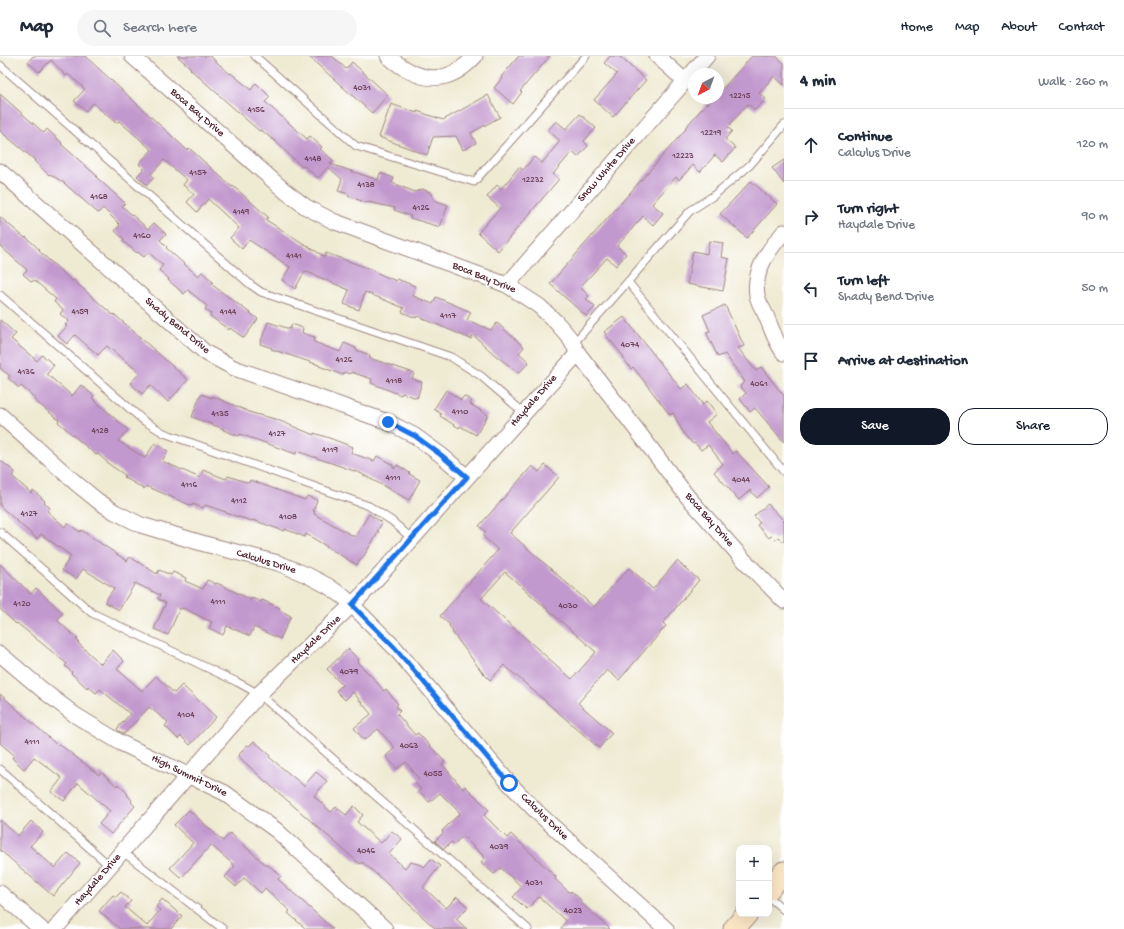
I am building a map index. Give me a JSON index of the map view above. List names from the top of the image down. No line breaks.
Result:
{"streets":{"street":["Boca Bay Drive","Snow White Drive","Shady Bend Drive","Haydale Drive","Calculus Drive","High Summit Drive"]},"crossings":[["Boca Bay Drive","Snow White Drive"],["Boca Bay Drive","Haydale Drive"],["Shady Bend Drive","Haydale Drive"],["Haydale Drive","Calculus Drive"],["Haydale Drive","High Summit Drive"]],"house_numbers":["4031","12215","4156","12219","12223","4148","4157","12232","4138","4168","4126","4149","4160","4141","4159","4144","4117","4074","4126","4136","4118","4061","4110","4135","4128","4127","4119","4111","4044","4116","4112","4127","4108","4111","4120","4030","4079","4104","4111","4063","4055","4039","4046","4031","4023"],"north":"bottom left","page":{"header":"Map","search":"Search here","nav":["Home","Map","About","Contact"],"heading":["4 min","Walk · 260 m"],"list":[["Continue","Calculus Drive","120 m"],["Turn right","Haydale Drive","90 m"],["Turn left","Shady Bend Drive","50 m"],"Arrive at destination"],"buttons":["Save","Share"],"map_buttons":["+","−"]}}
